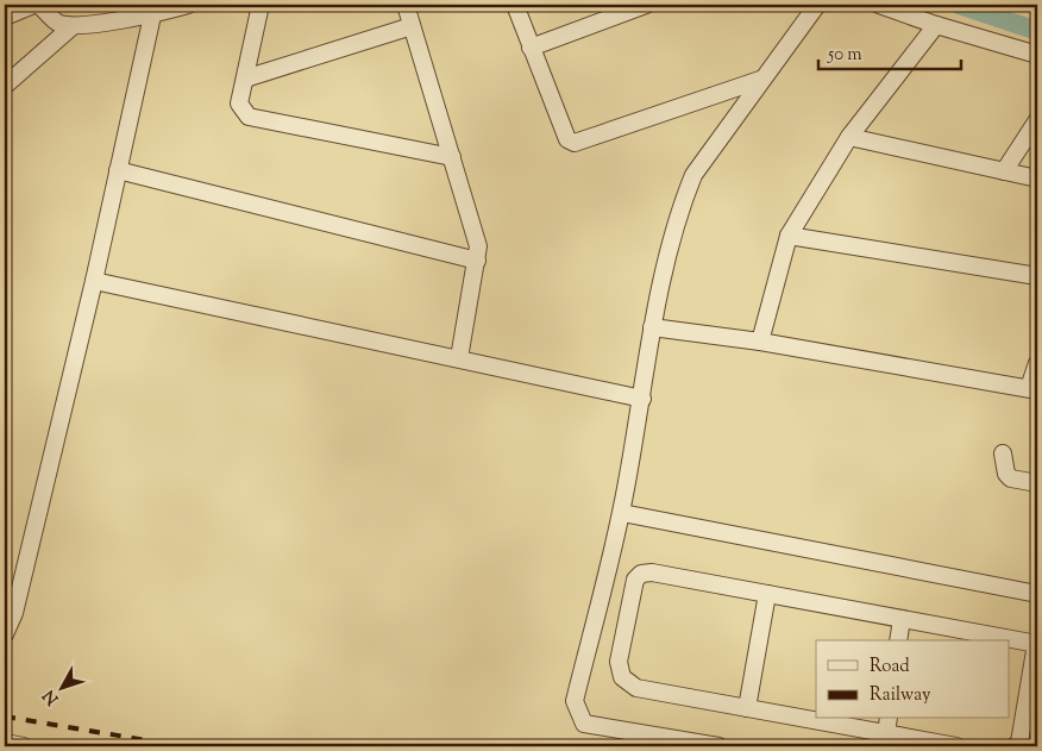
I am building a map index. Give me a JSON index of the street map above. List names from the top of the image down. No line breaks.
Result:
{"legend":["Road","Railway"],"scale_bar":"50 m","north":"bottom left"}
